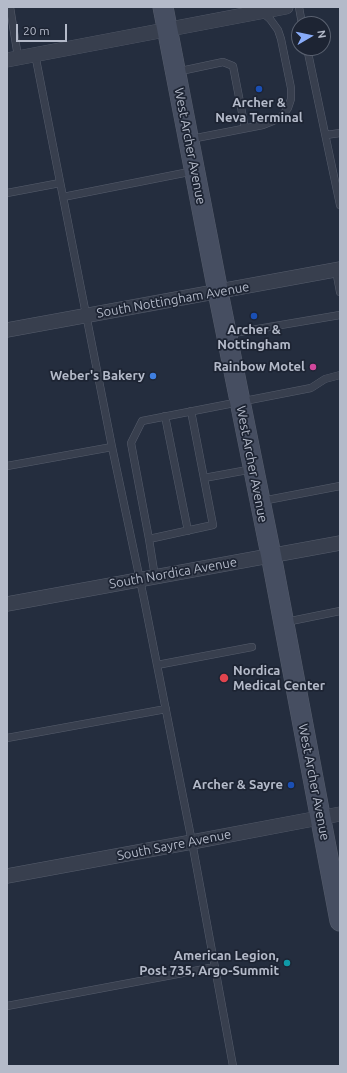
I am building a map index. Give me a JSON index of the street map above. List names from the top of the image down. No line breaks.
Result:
{"streets":{"main road":["West Archer Avenue"],"street":["South Nottingham Avenue","South Nordica Avenue","South Sayre Avenue"]},"crossings":[["West Archer Avenue","South Nottingham Avenue"],["West Archer Avenue","South Nordica Avenue"],["West Archer Avenue","South Sayre Avenue"]],"places":["Archer & Neva Terminal","Archer & Nottingham","Rainbow Motel","Weber's Bakery","Nordica Medical Center","Archer & Sayre","American Legion, Post 735, Argo-Summit"],"scale_bar":"20 m","north":"right"}
